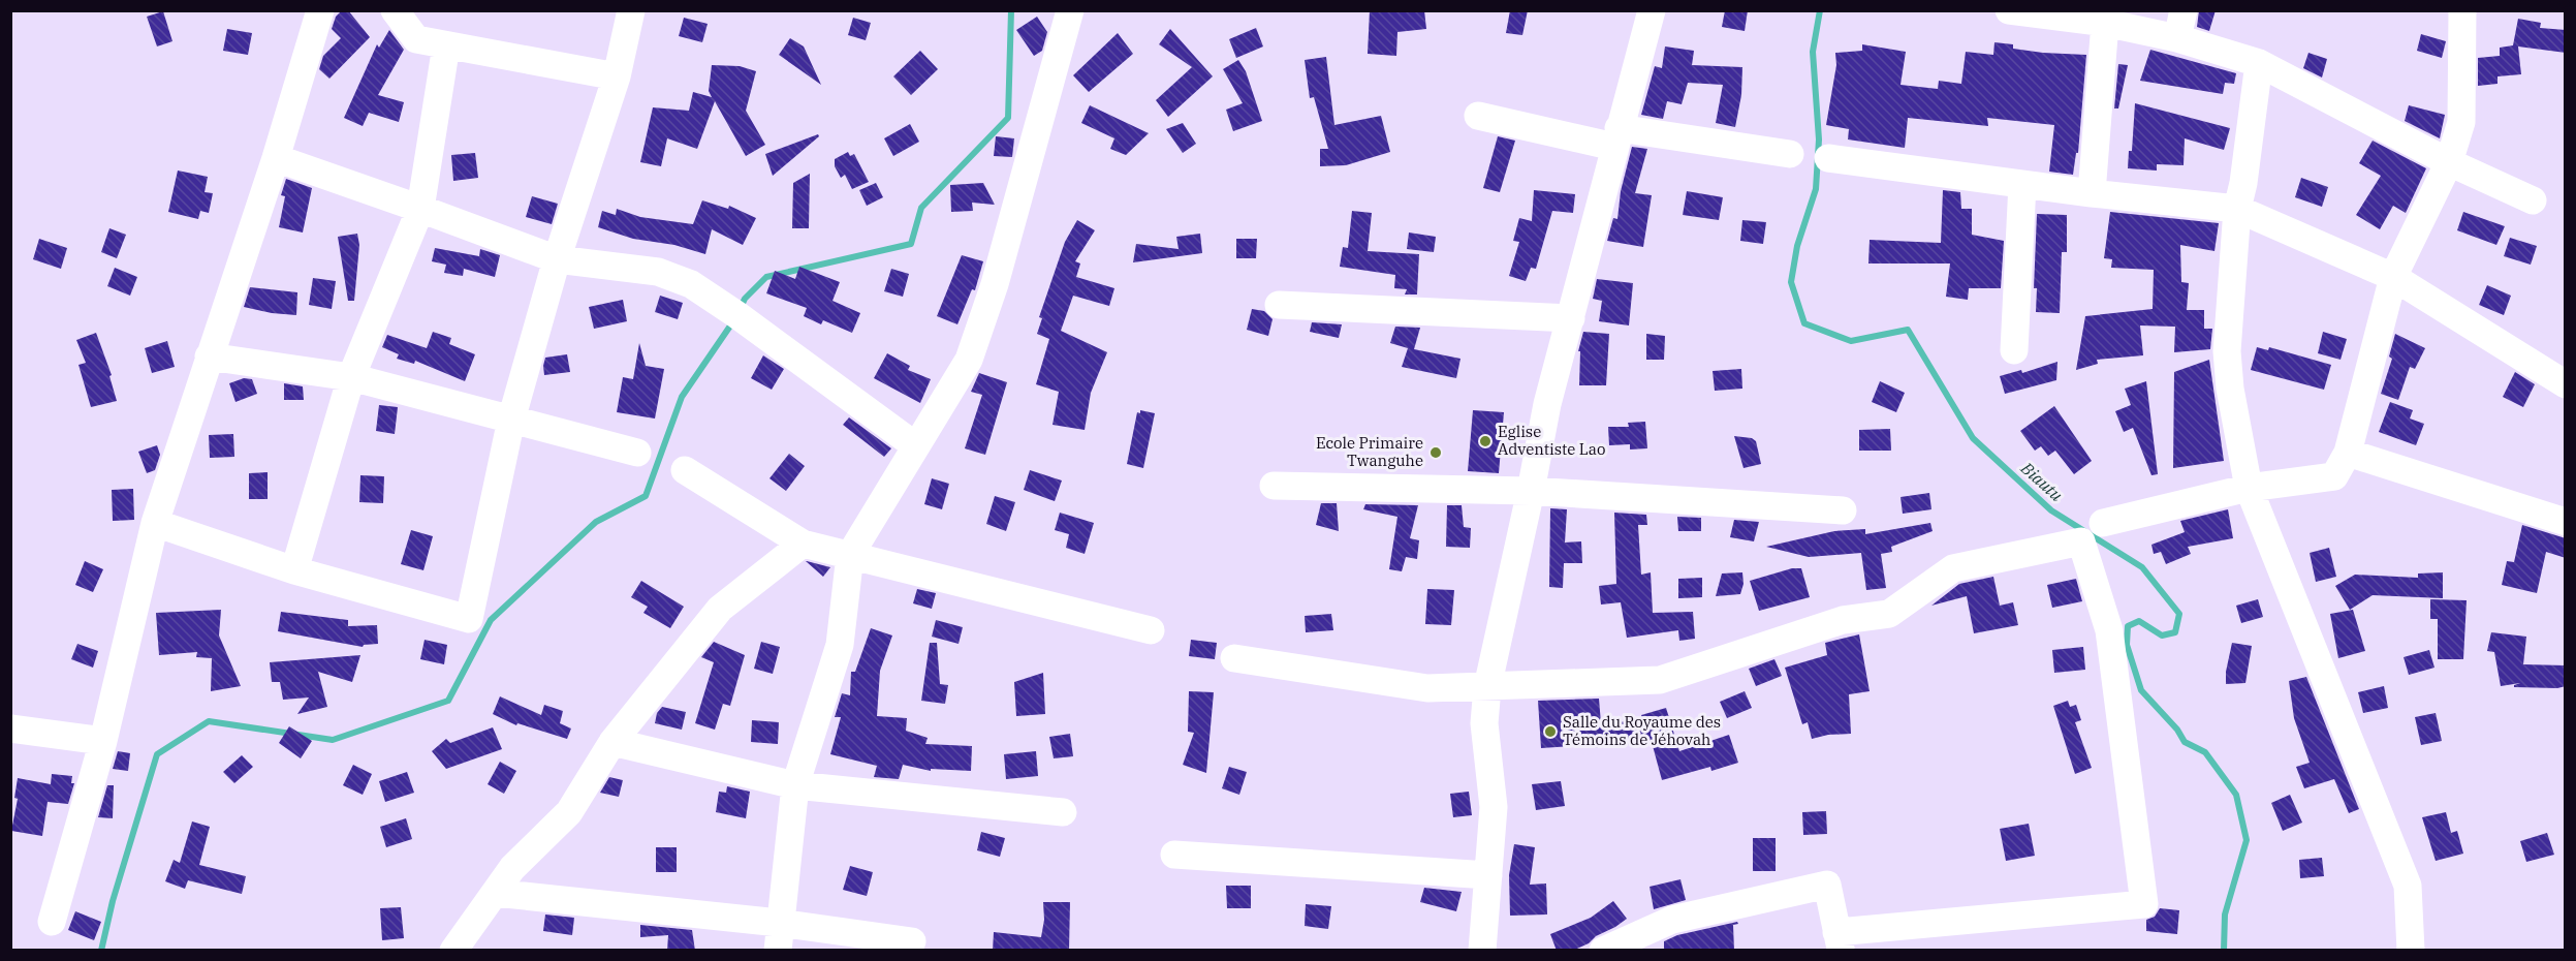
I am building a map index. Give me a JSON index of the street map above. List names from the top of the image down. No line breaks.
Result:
{"water":["Biautu"],"places":["Eglise Adventiste Lao","Ecole Primaire Twanguhe","Salle du Royaume des Témoins de Jéhovah"]}
